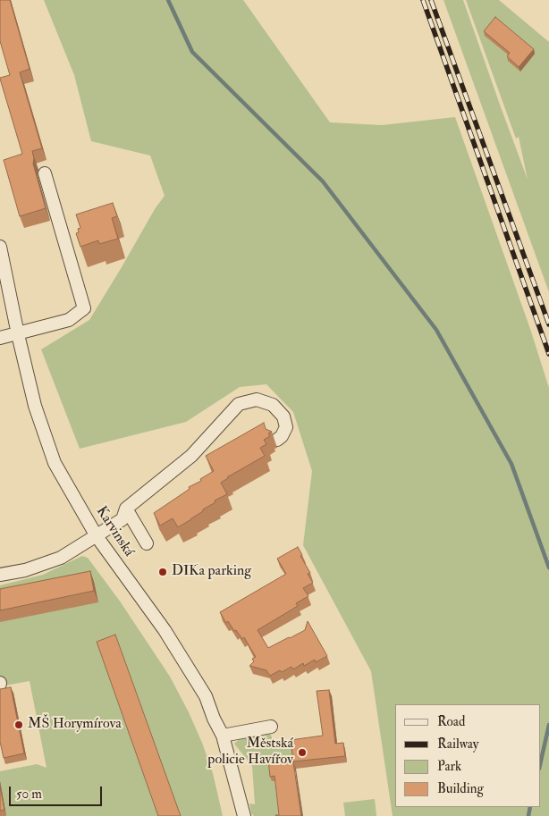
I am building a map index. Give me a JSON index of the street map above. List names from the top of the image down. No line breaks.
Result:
{"streets":{"street":["Karvinská"]},"places":["DIKa parking","MŠ Horymírova","Městská policie Havířov"],"legend":["Road","Railway","Park","Building"],"scale_bar":"50 m"}
